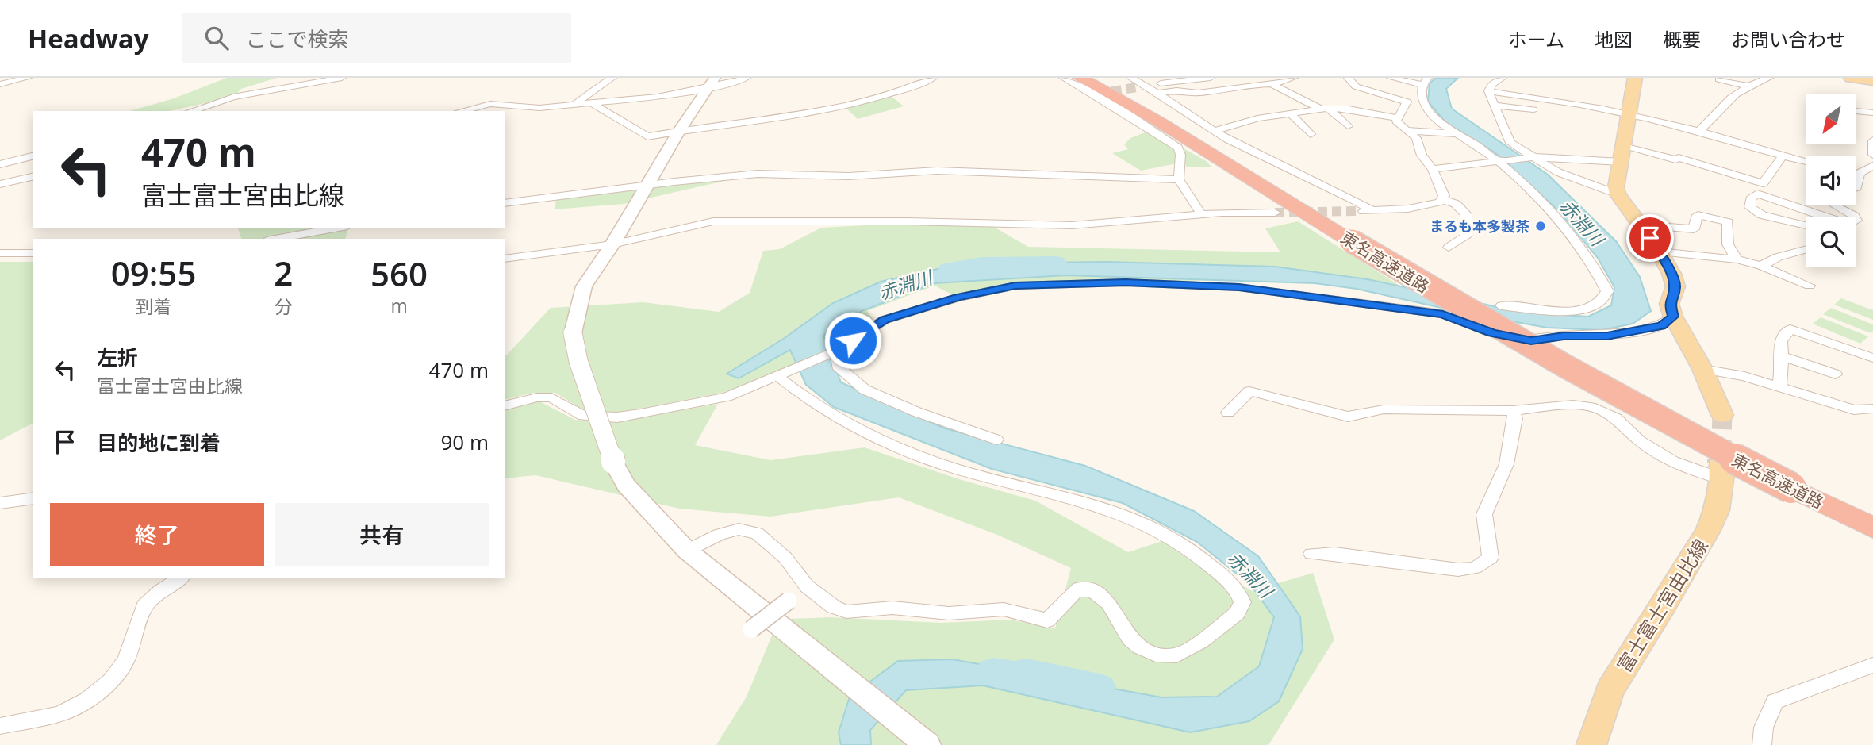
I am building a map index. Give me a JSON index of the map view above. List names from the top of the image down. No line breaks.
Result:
{"streets":{"highway":["東名高速道路"],"main road":["富士富士宮由比線"]},"water":["赤淵川"],"places":["まるも本多製茶"],"north":"bottom left","page":{"header":"Headway","search":"ここで検索","nav":["ホーム","地図","概要","お問い合わせ"],"turn":["470 m","富士富士宮由比線"],"eta":["09:55","到着","2","分","560","m"],"list":[{"name":"左折","note":"富士富士宮由比線","value":"470 m"},{"name":"目的地に到着","value":"90 m"}],"buttons":["終了","共有"]}}
